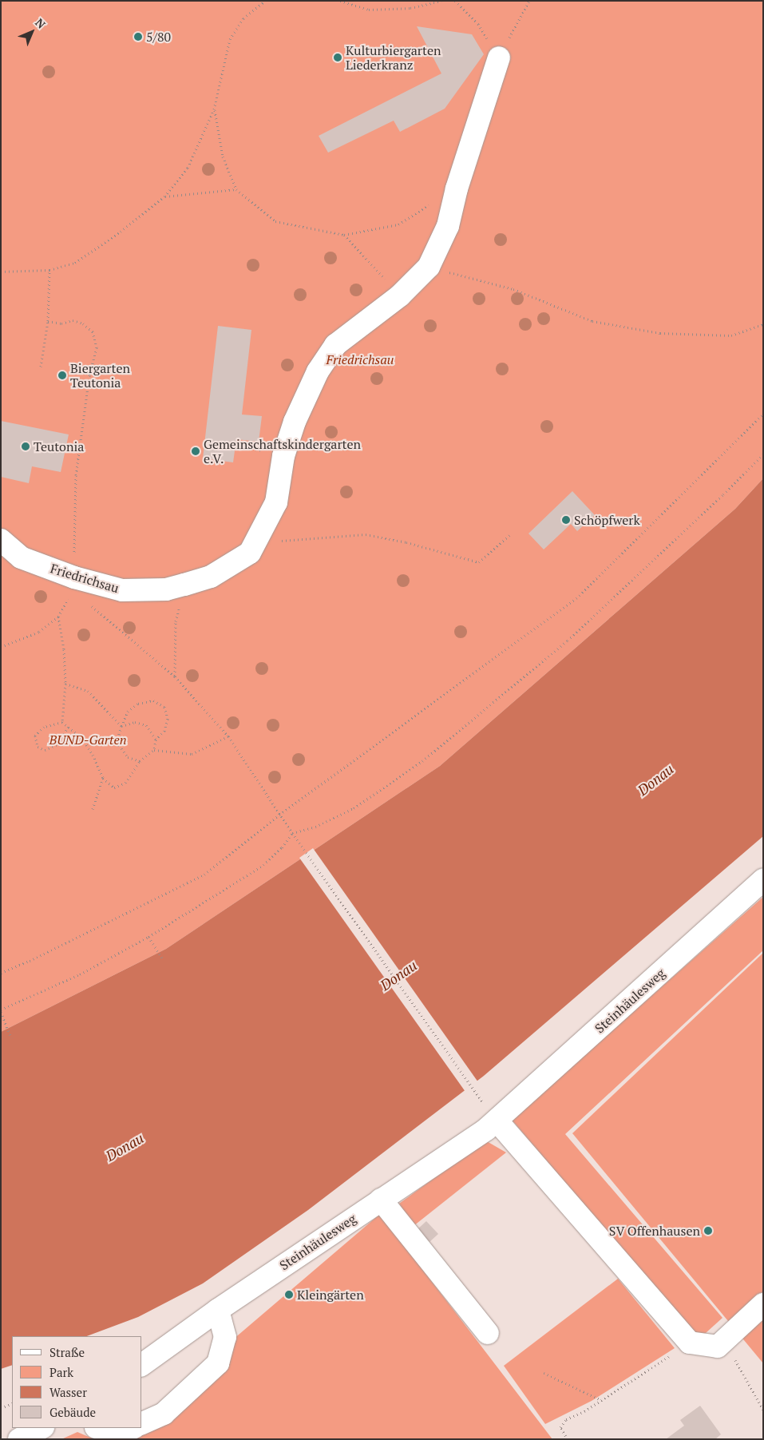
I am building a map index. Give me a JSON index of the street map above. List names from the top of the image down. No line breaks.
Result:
{"streets":{"lane":["Friedrichsau","Steinhäulesweg"]},"water":["Donau"],"parks":["Friedrichsau","BUND-Garten"],"places":["5/80","Kulturbiergarten Liederkranz","Biergarten Teutonia","Teutonia","Gemeinschaftskindergarten e.V.","Schöpfwerk","SV Offenhausen","Kleingärten"],"legend":["Straße","Park","Wasser","Gebäude"],"north":"top right"}
